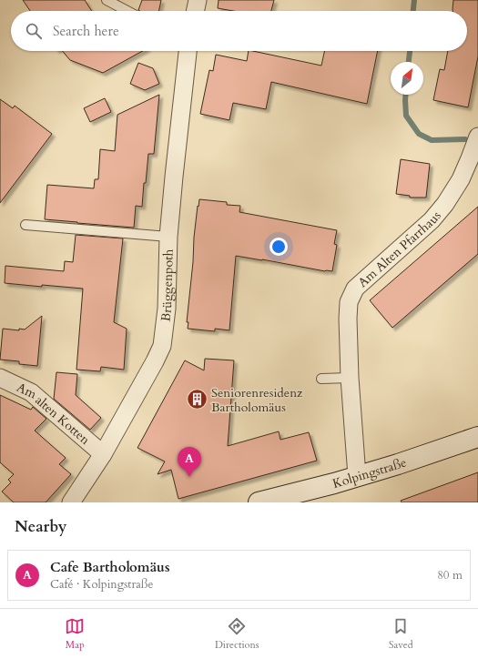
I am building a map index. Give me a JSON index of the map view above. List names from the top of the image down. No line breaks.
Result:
{"streets":{"main road":["Kolpingstraße"],"street":["Am Alten Pfarrhaus","Brüggenpoth","Am alten Kotten"]},"crossings":[["Am Alten Pfarrhaus","Kolpingstraße"],["Brüggenpoth","Am alten Kotten"]],"places":{"building":["Seniorenresidenz Bartholomäus"]},"north":"top right","page":{"search":"Search here","pins":"A","heading":"Nearby","list":[{"mark":"A","name":"Cafe Bartholomäus","note":"Café · Kolpingstraße","value":"80 m"}],"nav":["Map","Directions","Saved"]}}
